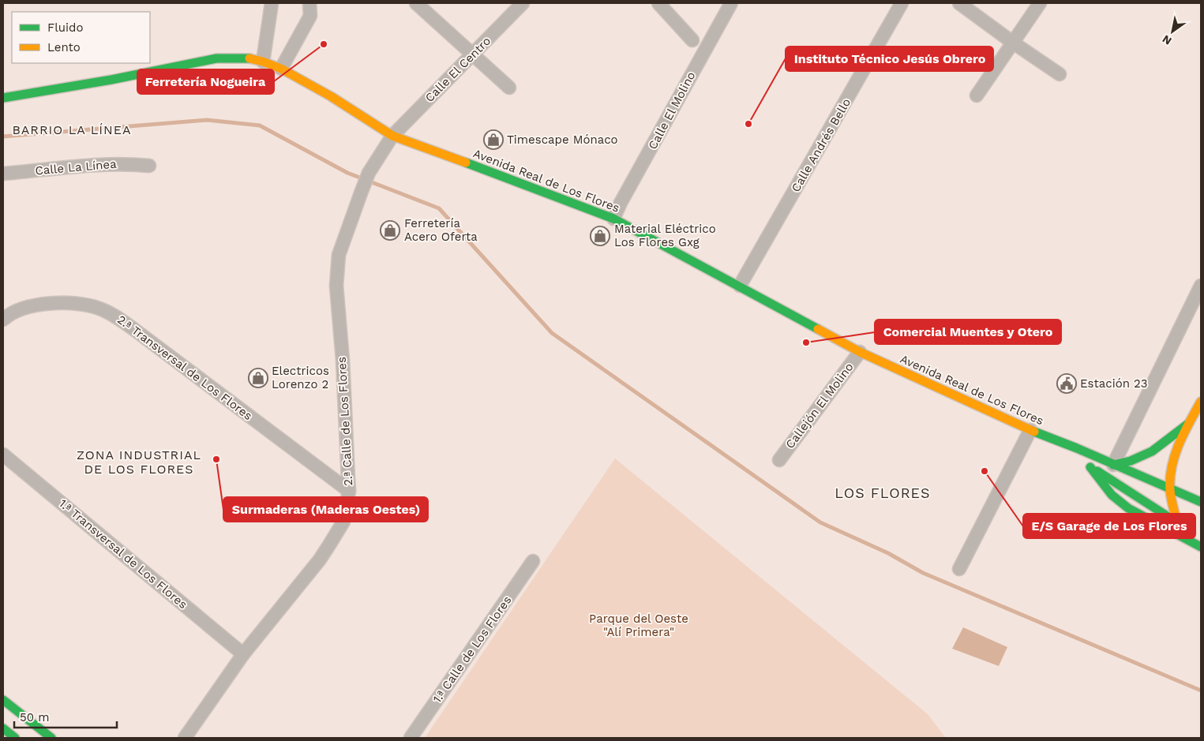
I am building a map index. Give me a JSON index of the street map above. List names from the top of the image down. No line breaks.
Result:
{"streets":{"main road":["Avenida Real de Los Flores"],"street":["Calle El Centro","Calle El Molino","Calle Andrés Bello","Calle La Línea","2.ª Transversal de Los Flores","Callejón El Molino","2.ª Calle de Los Flores","1.ª Transversal de Los Flores","1.ª Calle de Los Flores"]},"crossings":[["Calle El Centro","Avenida Real de Los Flores"],["Calle El Centro","2.ª Calle de Los Flores"],["Calle El Molino","Avenida Real de Los Flores"],["Calle Andrés Bello","Avenida Real de Los Flores"],["Avenida Real de Los Flores","Callejón El Molino"],["Avenida Real de Los Flores","2.ª Calle de Los Flores"],["2.ª Transversal de Los Flores","2.ª Calle de Los Flores"],["2.ª Calle de Los Flores","1.ª Transversal de Los Flores"]],"districts":["BARRIO LA LÍNEA","ZONA INDUSTRIAL DE LOS FLORES","LOS FLORES"],"parks":["Parque del Oeste \"Alí Primera\""],"places":{"other":["Ferretería Nogueira","Instituto Técnico Jesús Obrero","Comercial Muentes y Otero","Surmaderas (Maderas Oestes)","E/S Garage de Los Flores"],"shop":["Timescape Mónaco","Ferretería Acero Oferta","Material Eléctrico Los Flores Gxg","Electricos Lorenzo 2"],"public building":["Estación 23"]},"legend":["Fluido","Lento"],"scale_bar":"50 m","north":"bottom left"}
